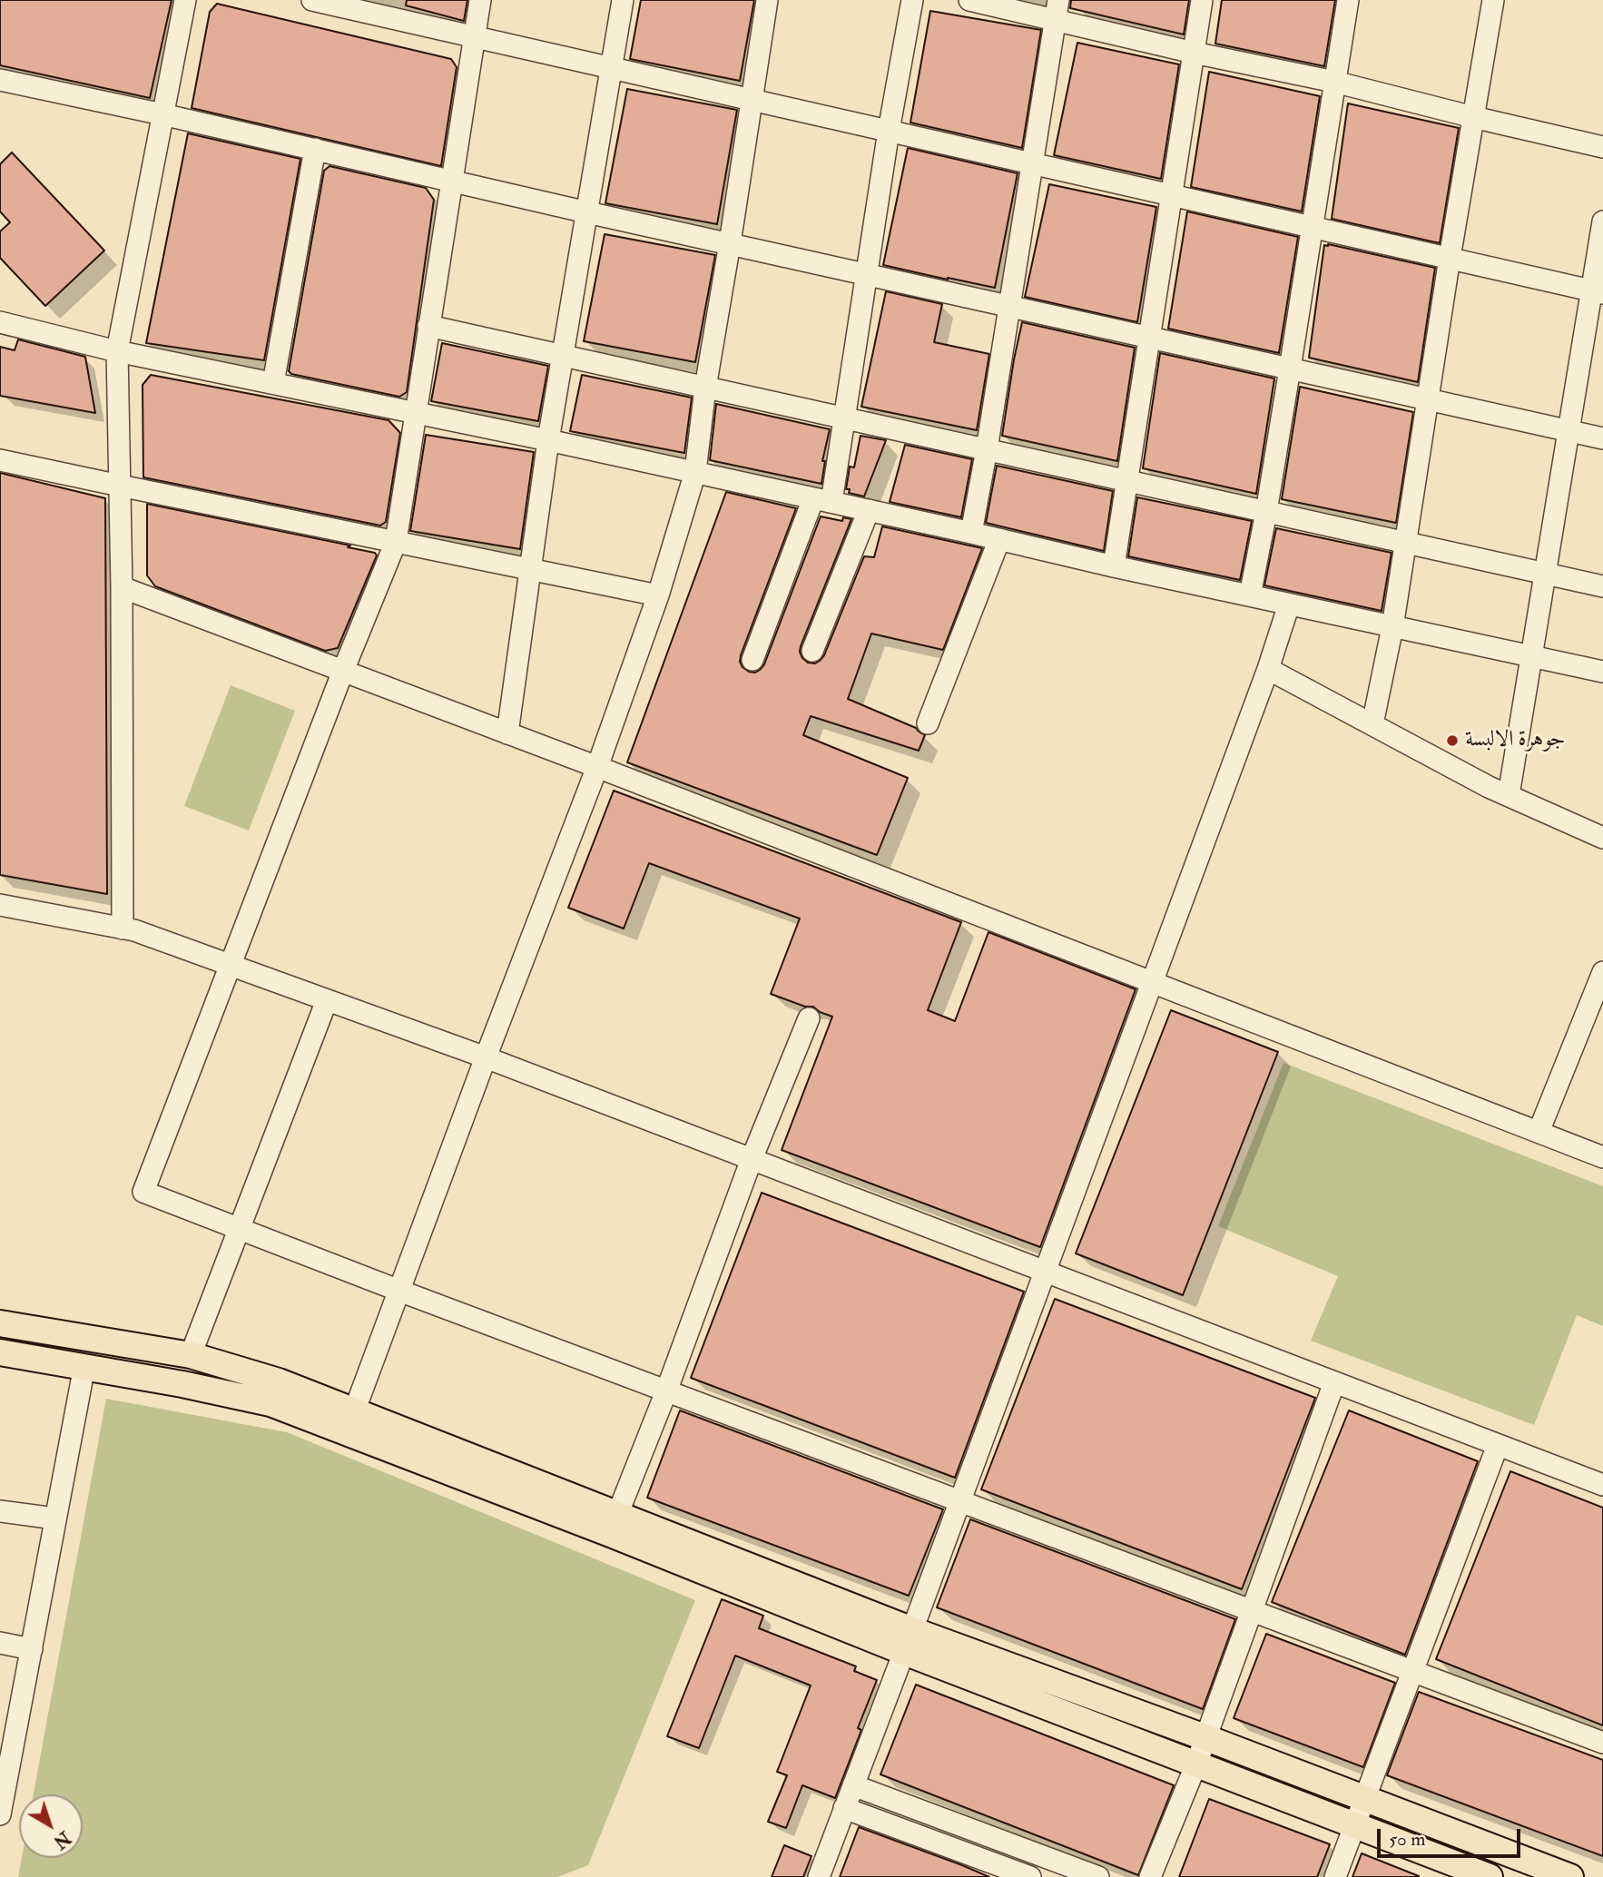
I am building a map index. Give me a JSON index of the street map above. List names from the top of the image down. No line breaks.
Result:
{"places":["جوهرة الالبسة"],"scale_bar":"50 m","north":"bottom right"}
